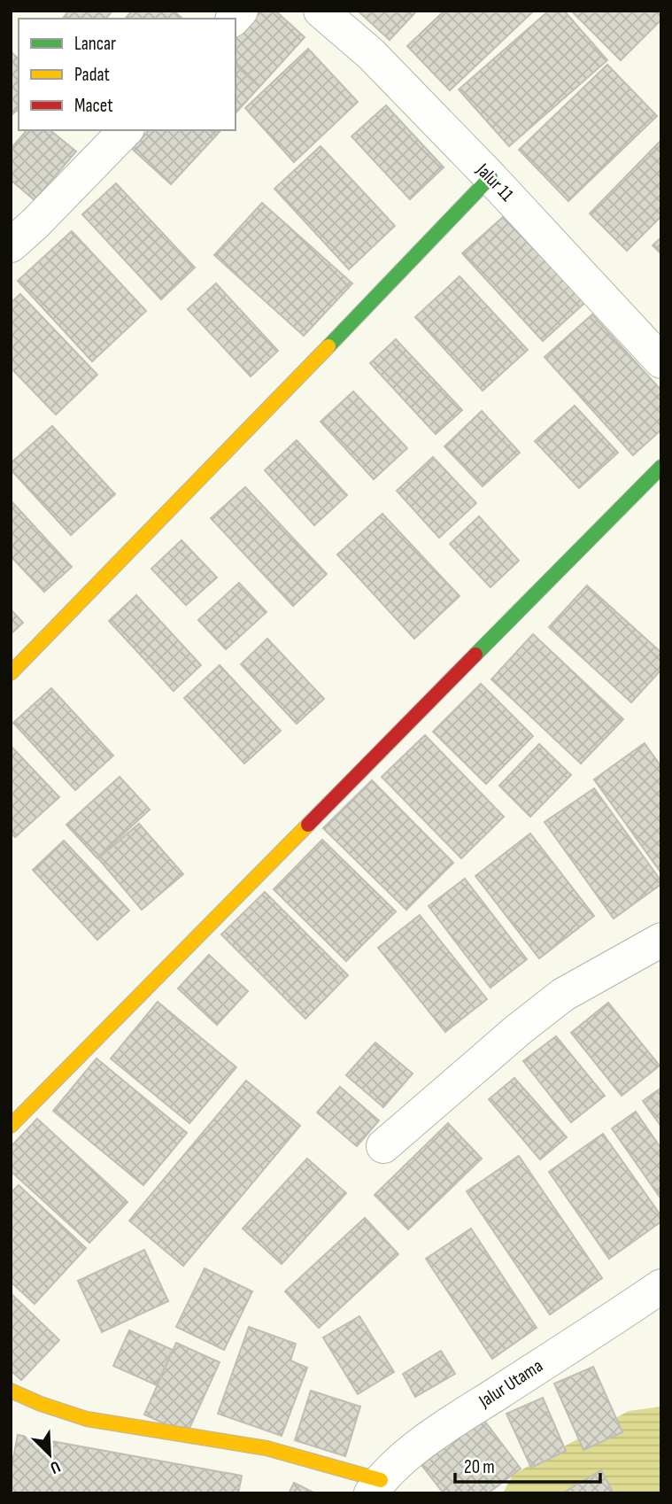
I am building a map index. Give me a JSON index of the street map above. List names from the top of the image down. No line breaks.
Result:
{"streets":{"street":["Jalur 11","Jalur Utama"]},"legend":["Lancar","Padat","Macet"],"scale_bar":"20 m","north":"bottom right"}
